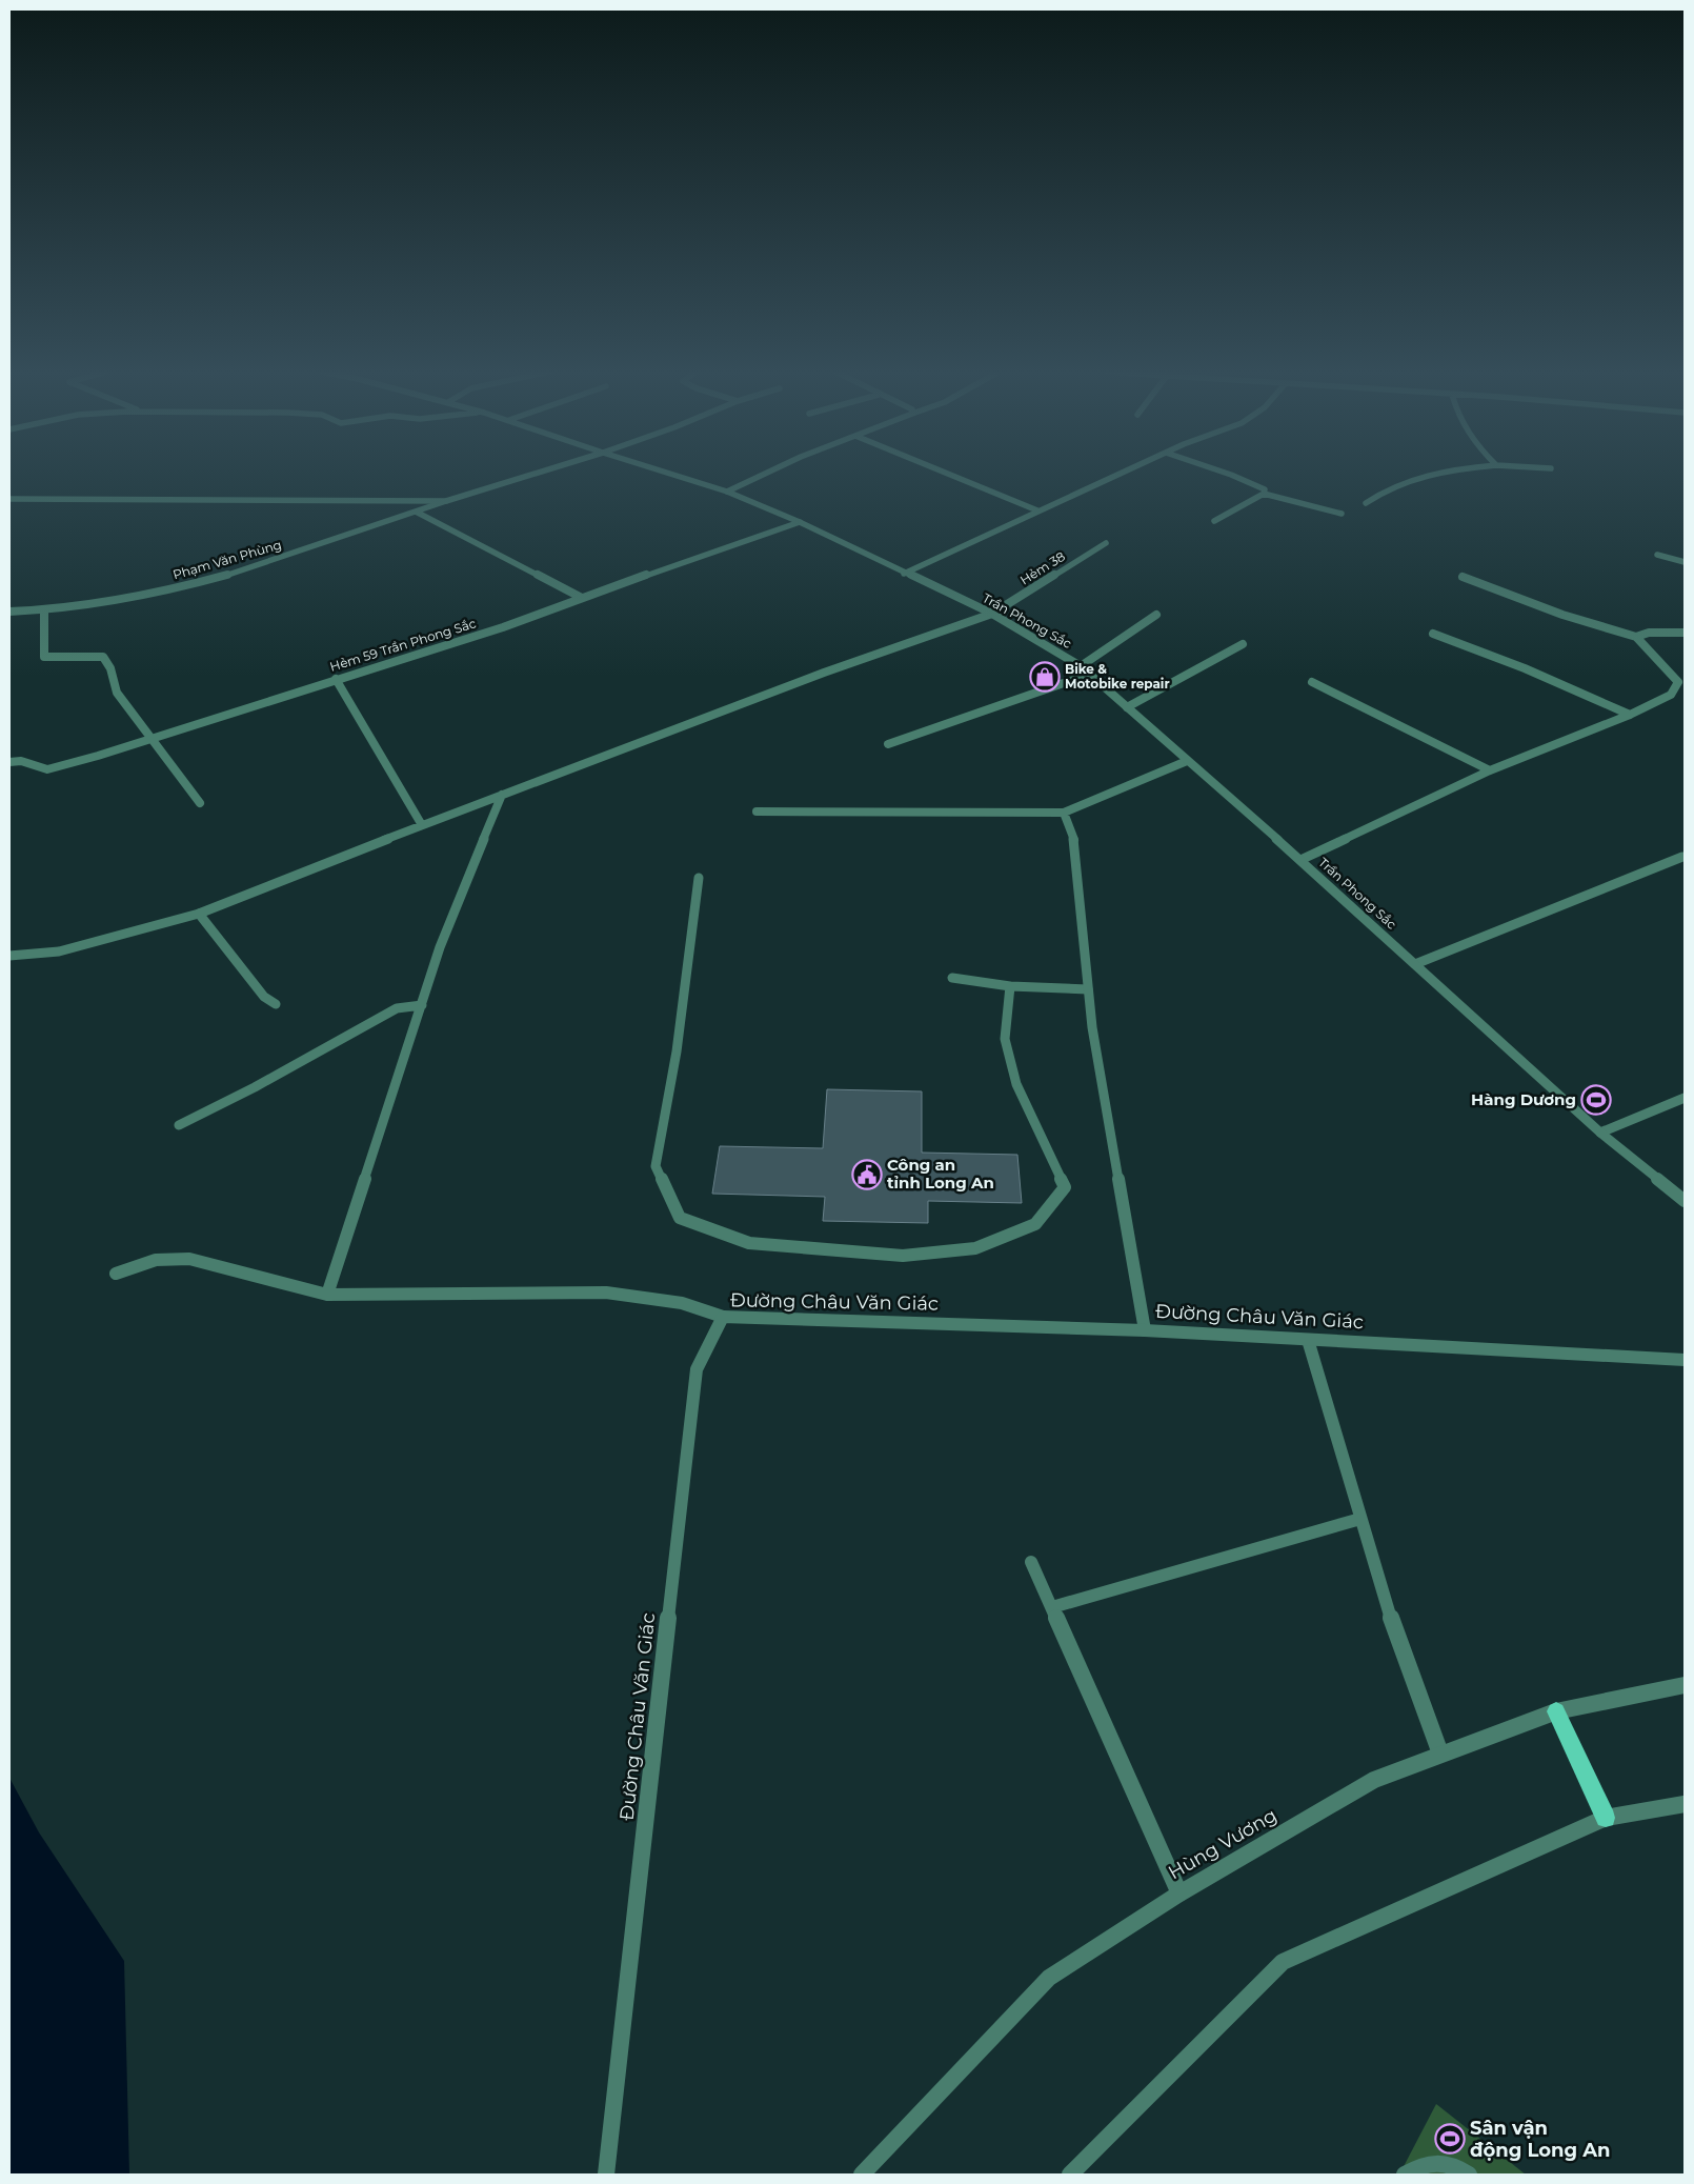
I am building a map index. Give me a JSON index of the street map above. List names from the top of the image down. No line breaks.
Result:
{"streets":{"street":["Phạm Văn Phùng","Hẻm 38","Trần Phong Sắc","Hẻm 59 Trần Phong Sắc","Đường Châu Văn Giác","Hùng Vương"]},"crossings":[["Hẻm 38","Trần Phong Sắc"],["Trần Phong Sắc","Hẻm 59 Trần Phong Sắc"]],"places":{"shop":["Bike & Motobike repair"],"sports":["Hàng Dương","Sân vận động Long An"],"public building":["Công an tỉnh Long An"]}}
